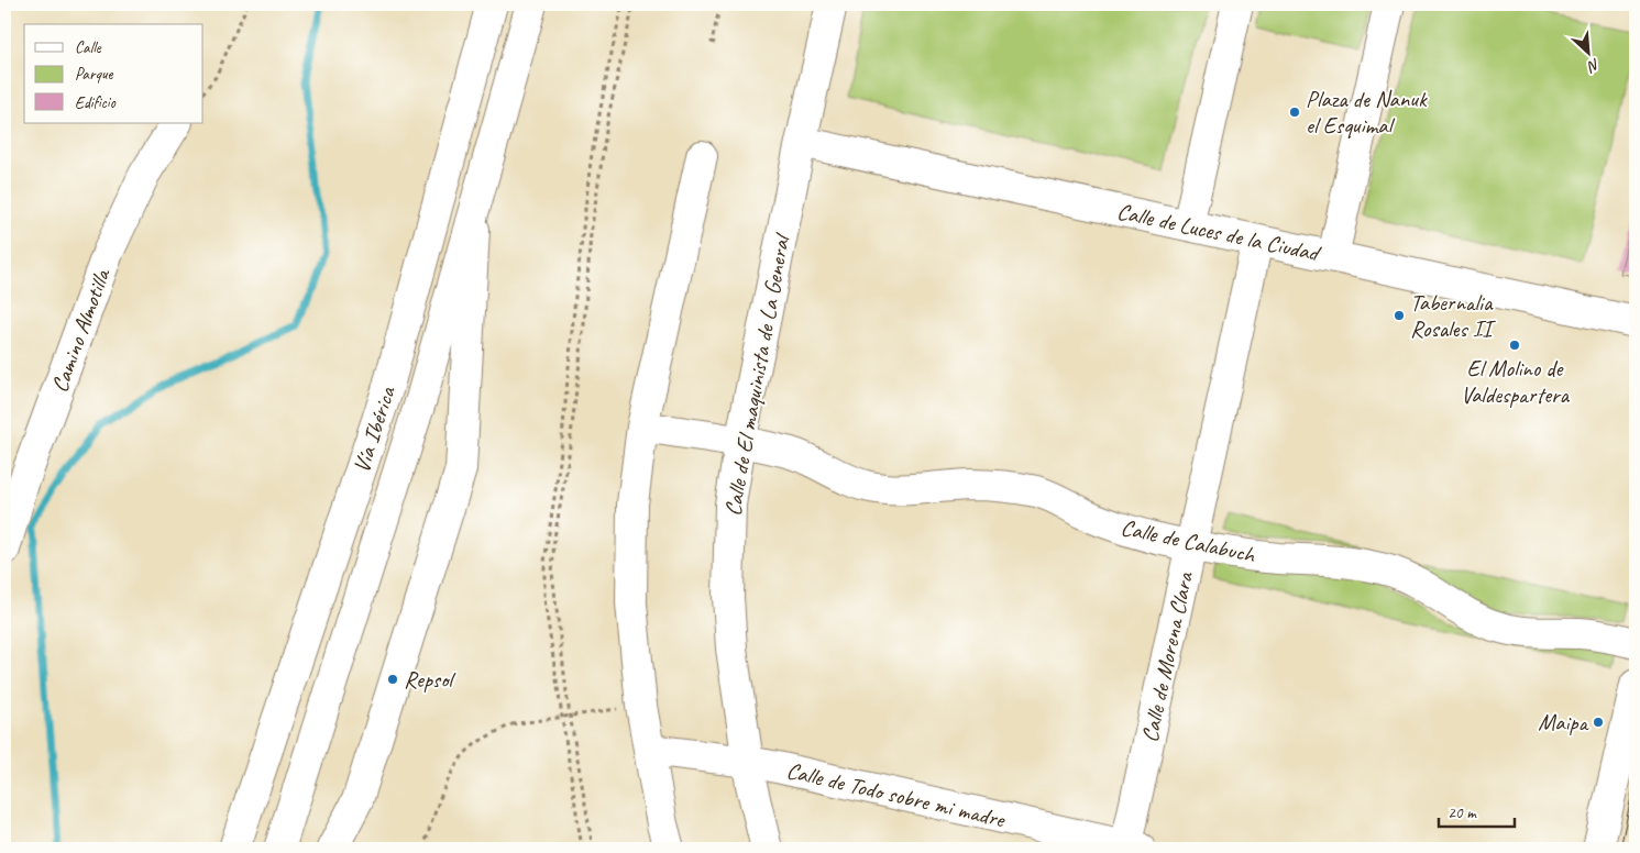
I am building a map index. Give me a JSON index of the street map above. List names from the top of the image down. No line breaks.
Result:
{"streets":{"main road":["Calle de Luces de la Ciudad","Camino Almotilla","Calle de El maquinista de La General","Vía Ibérica","Calle de Calabuch","Calle de Morena Clara","Calle de Todo sobre mi madre"]},"crossings":[["Calle de Luces de la Ciudad","Calle de El maquinista de La General"],["Calle de Luces de la Ciudad","Calle de Morena Clara"],["Calle de El maquinista de La General","Calle de Calabuch"],["Calle de El maquinista de La General","Calle de Todo sobre mi madre"],["Calle de Calabuch","Calle de Morena Clara"],["Calle de Morena Clara","Calle de Todo sobre mi madre"]],"places":["Plaza de Nanuk el Esquimal","Tabernalia Rosales II","El Molino de Valdespartera","Repsol","Maipa"],"legend":["Calle","Parque","Edificio"],"scale_bar":"20 m","north":"bottom right"}
